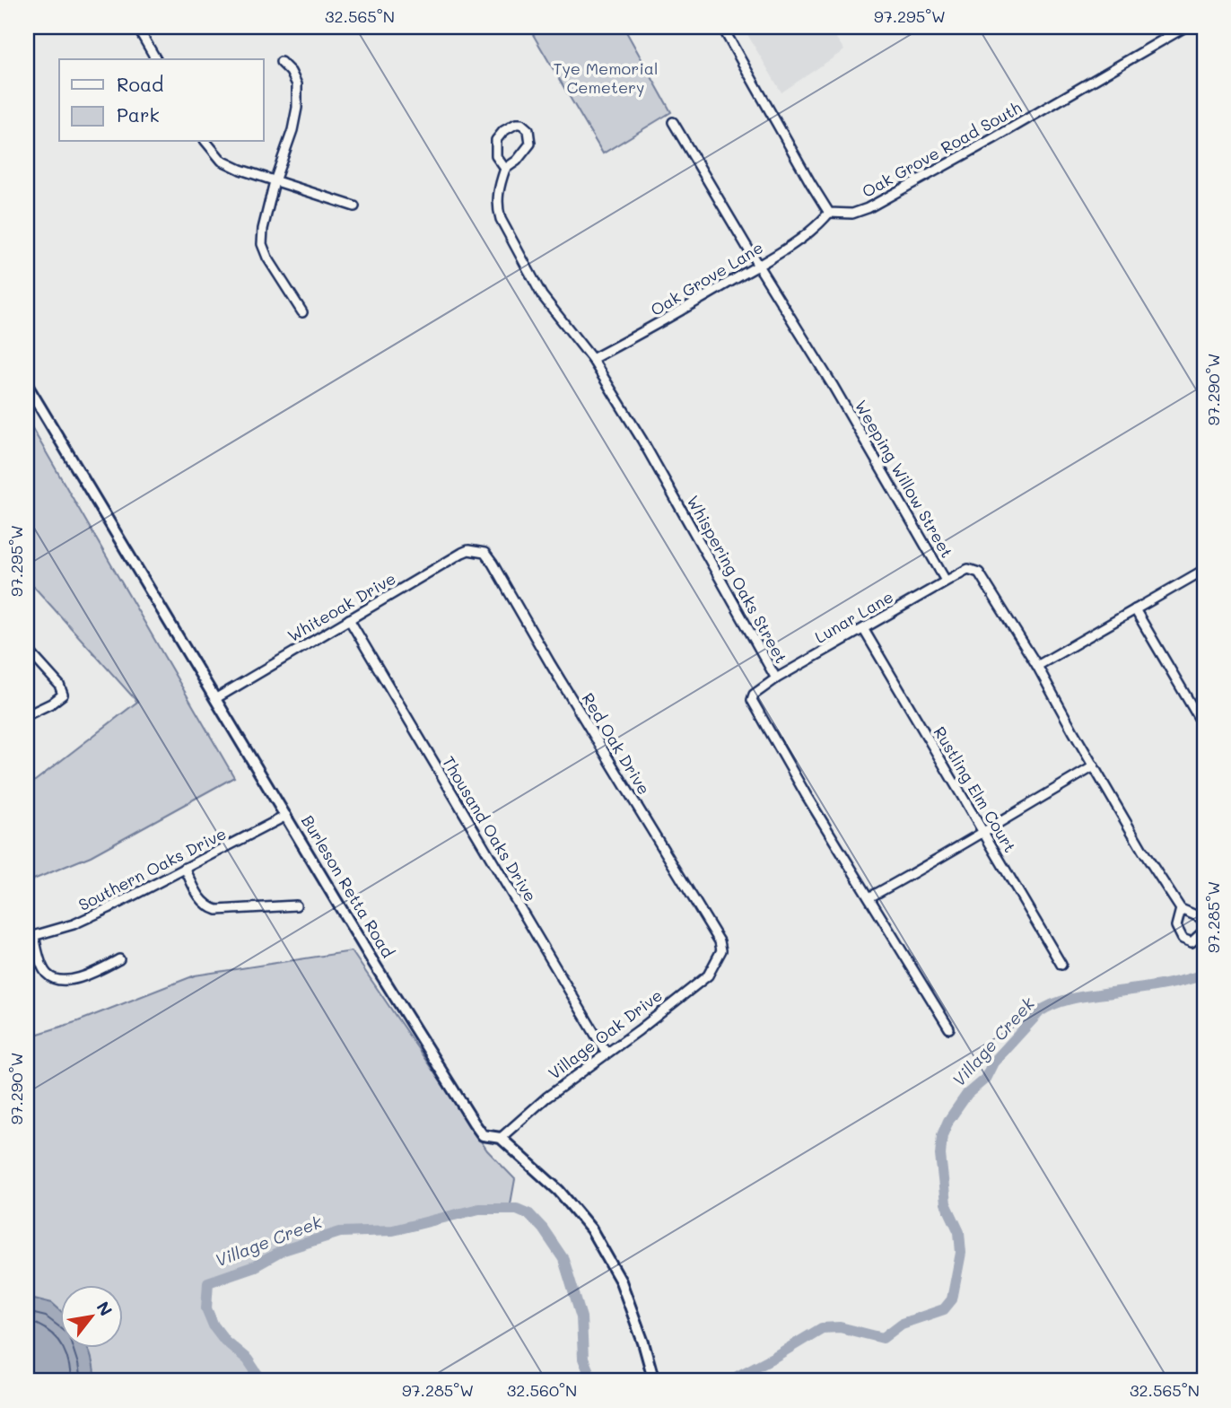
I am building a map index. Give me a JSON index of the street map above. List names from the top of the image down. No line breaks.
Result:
{"streets":{"street":["Oak Grove Road South","Oak Grove Lane","Weeping Willow Street","Whispering Oaks Street","Whiteoak Drive","Lunar Lane","Red Oak Drive","Rustling Elm Court","Thousand Oaks Drive","Southern Oaks Drive","Burleson Retta Road","Village Oak Drive"]},"crossings":[["Oak Grove Road South","Oak Grove Lane"],["Oak Grove Lane","Weeping Willow Street"],["Oak Grove Lane","Whispering Oaks Street"],["Weeping Willow Street","Lunar Lane"],["Whispering Oaks Street","Lunar Lane"],["Whiteoak Drive","Red Oak Drive"],["Whiteoak Drive","Thousand Oaks Drive"],["Whiteoak Drive","Burleson Retta Road"],["Lunar Lane","Rustling Elm Court"],["Red Oak Drive","Village Oak Drive"],["Thousand Oaks Drive","Village Oak Drive"],["Southern Oaks Drive","Burleson Retta Road"],["Burleson Retta Road","Village Oak Drive"]],"water":["Village Creek"],"parks":["Tye Memorial Cemetery"],"legend":["Road","Park"],"north":"top right","coordinates":["32.565°N","97.295°W","97.290°W","97.285°W","32.560°N"]}
